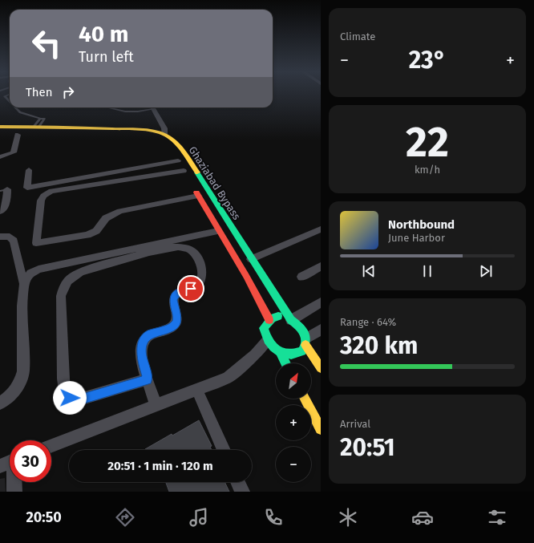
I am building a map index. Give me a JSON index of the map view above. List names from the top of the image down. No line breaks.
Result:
{"streets":{"highway":["Ghaziabad Bypass"]},"north":"top right","page":{"tile":["Climate",["22","km/h"],["Range · 64%","320 km"],["Arrival","20:51"]],"turn":["40 m","Turn left"],"heat":["−","23°","+"],"then":"Then","song":["Northbound","June Harbor"],"map_buttons":["+","−"],"limit":"30","trip":"20:51 · 1 min · 120 m","tabs":"20:50"}}
